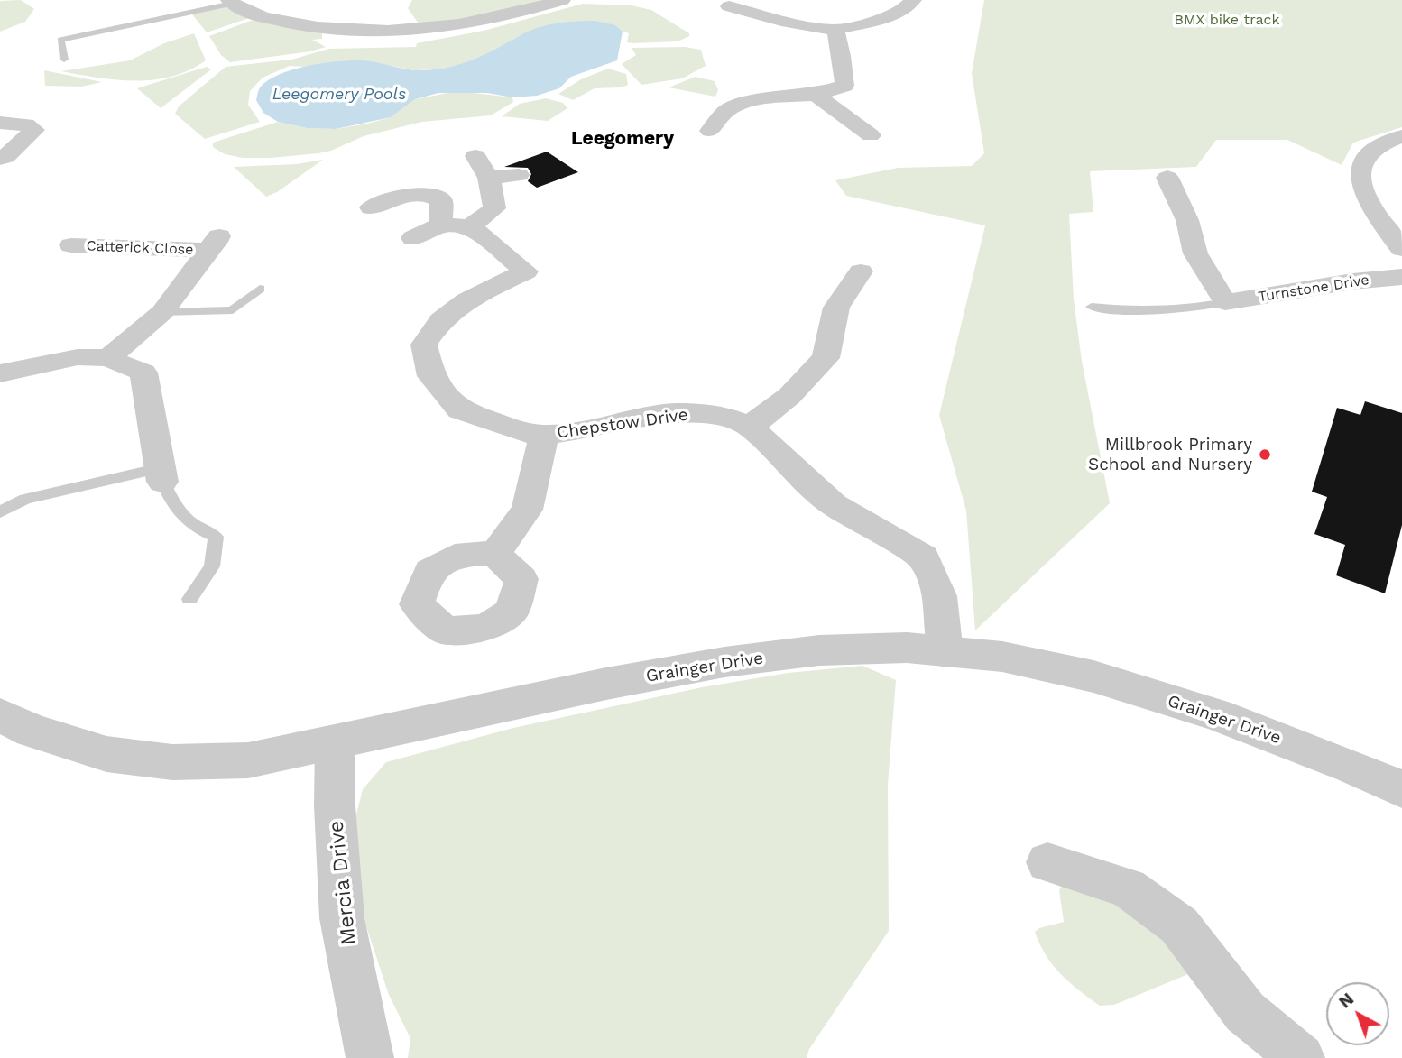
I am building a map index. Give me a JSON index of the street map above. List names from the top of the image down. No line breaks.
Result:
{"streets":{"street":["Catterick Close","Turnstone Drive","Chepstow Drive","Grainger Drive","Mercia Drive"]},"crossings":[["Chepstow Drive","Grainger Drive"],["Grainger Drive","Mercia Drive"]],"districts":["Leegomery"],"water":["Leegomery Pools"],"parks":["BMX bike track"],"places":["Millbrook Primary School and Nursery"],"north":"top left"}
